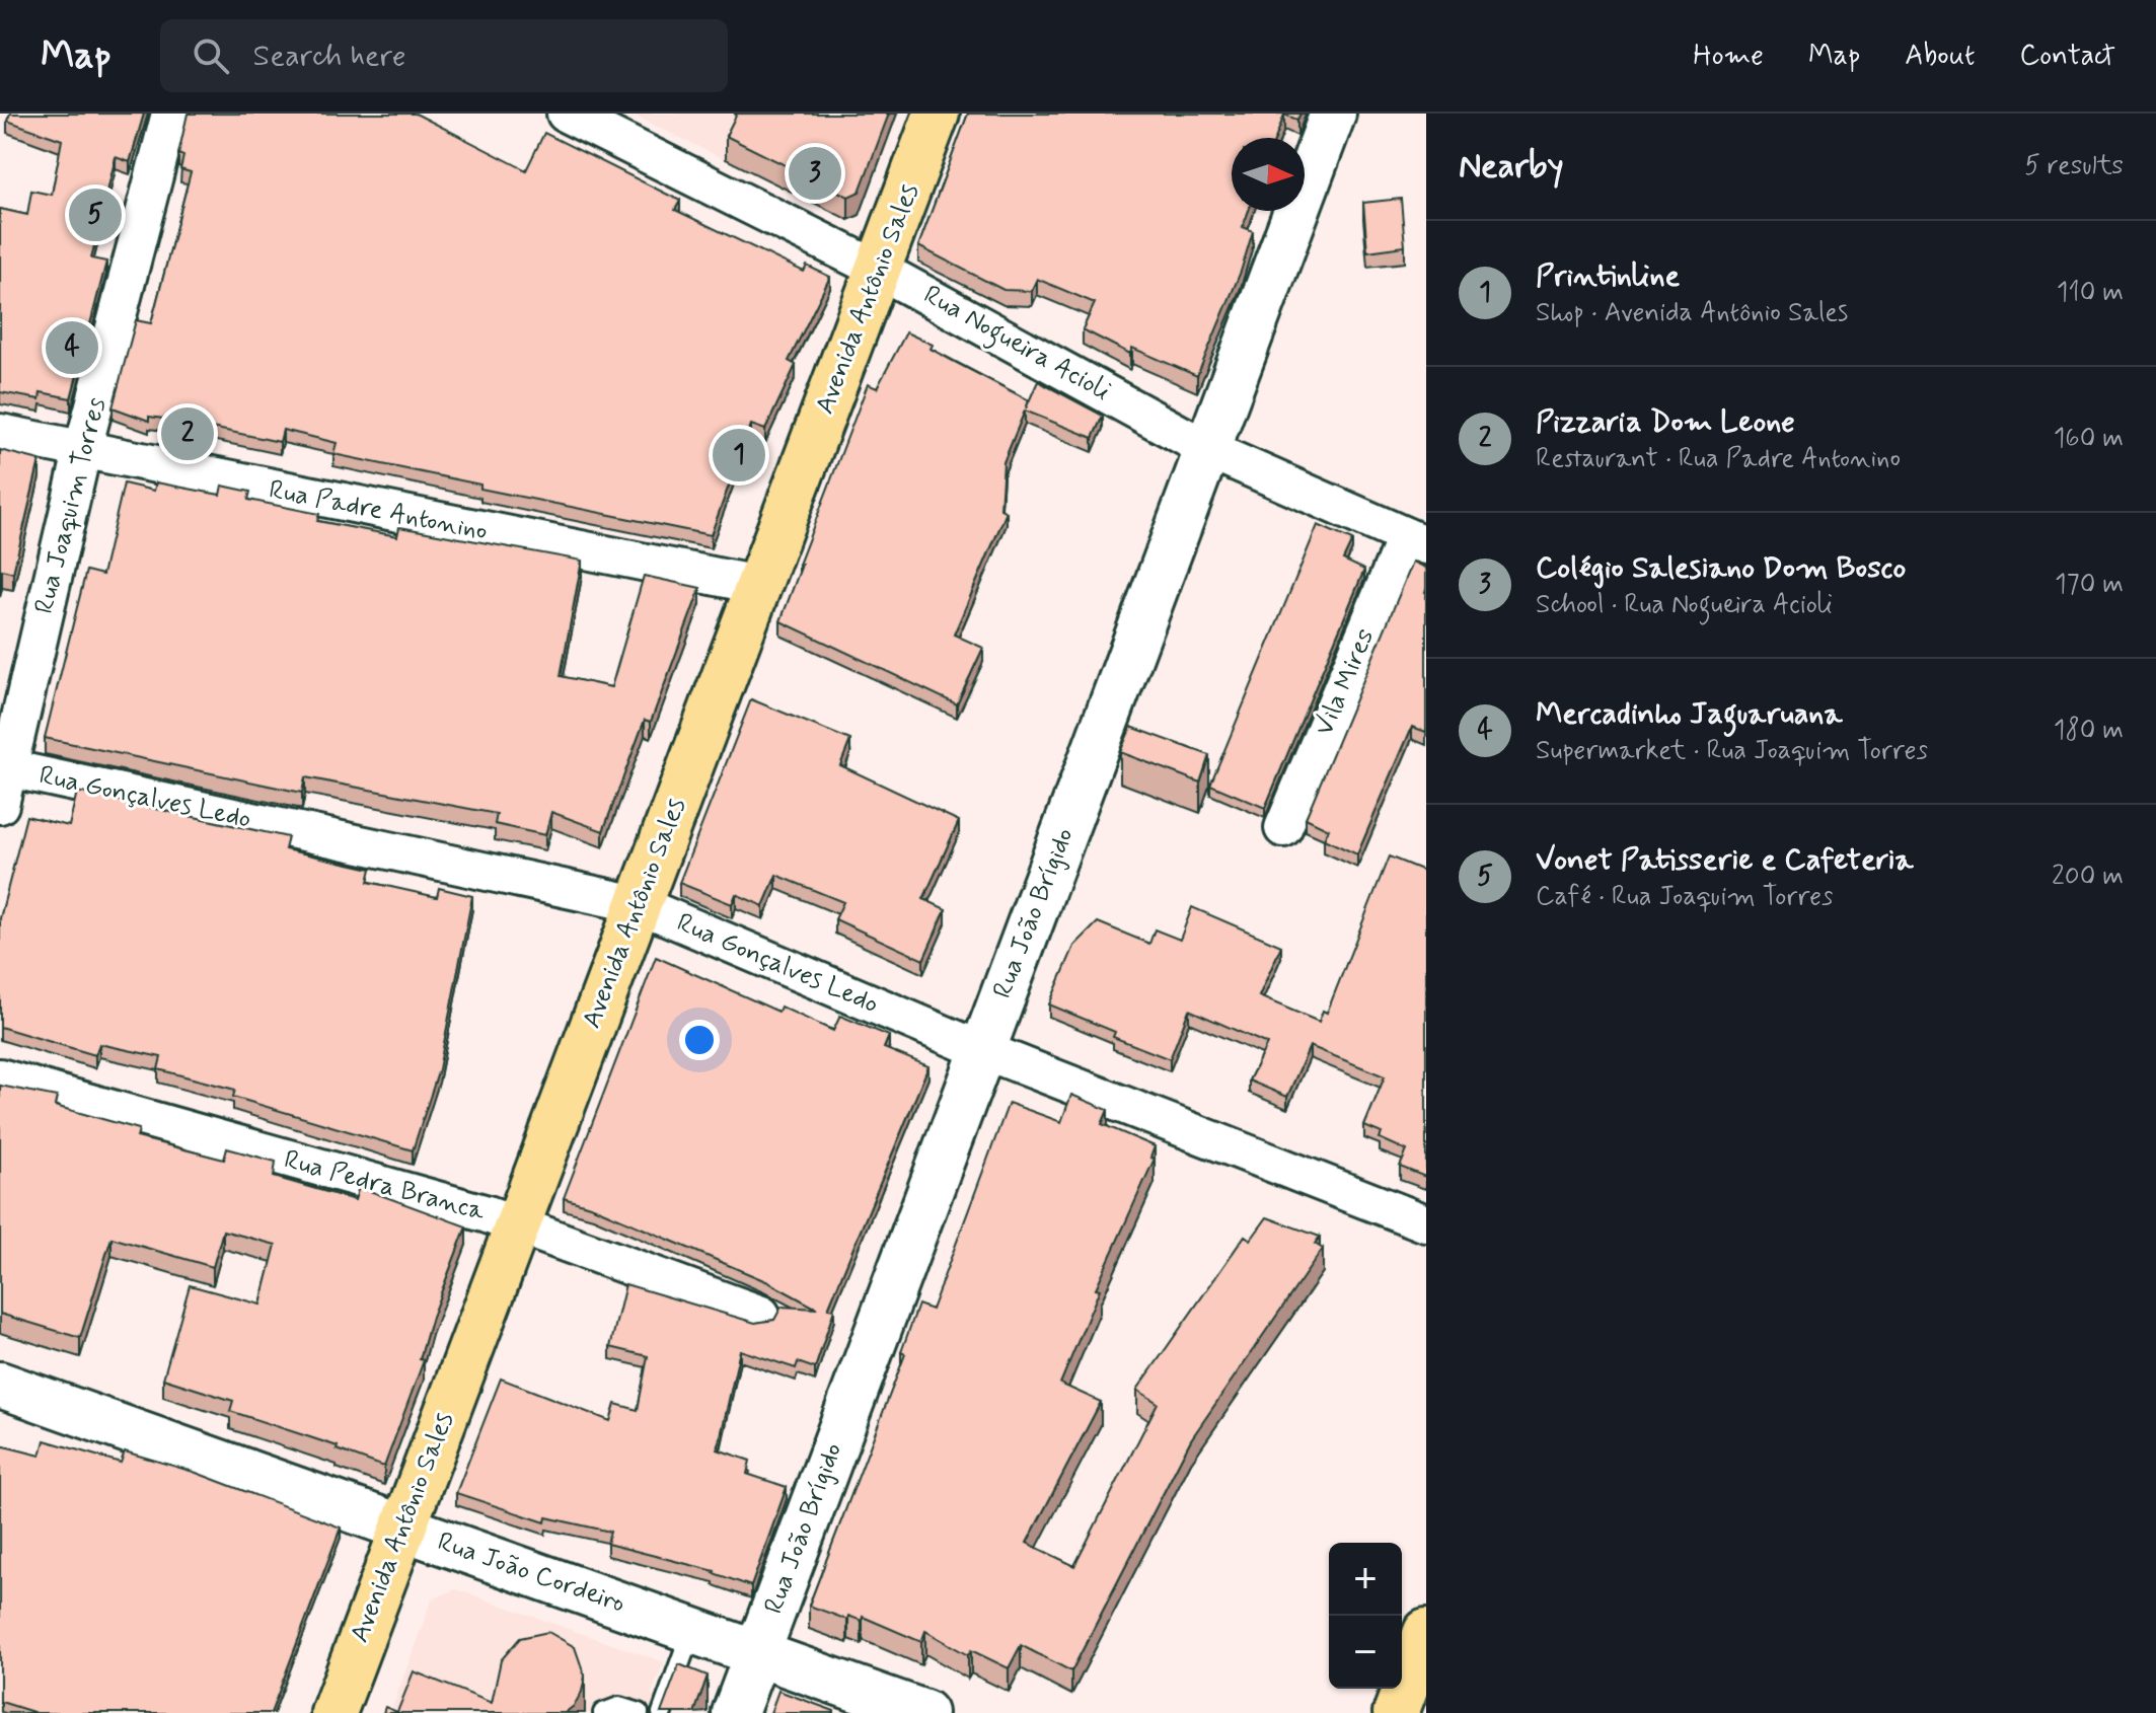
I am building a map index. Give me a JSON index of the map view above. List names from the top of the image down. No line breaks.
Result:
{"streets":{"main road":["Avenida Antônio Sales"],"street":["Rua Nogueira Acioli","Rua Joaquim Torres","Rua Padre Antonino","Vila Mires","Rua Gonçalves Ledo","Rua João Brígido","Rua Pedra Branca","Rua João Cordeiro"]},"crossings":[["Avenida Antônio Sales","Rua Nogueira Acioli"],["Avenida Antônio Sales","Rua Padre Antonino"],["Avenida Antônio Sales","Rua Gonçalves Ledo"],["Avenida Antônio Sales","Rua Pedra Branca"],["Avenida Antônio Sales","Rua João Cordeiro"],["Rua Nogueira Acioli","Vila Mires"],["Rua Nogueira Acioli","Rua João Brígido"],["Rua Joaquim Torres","Rua Padre Antonino"],["Rua Joaquim Torres","Rua Gonçalves Ledo"],["Rua Gonçalves Ledo","Rua João Brígido"],["Rua João Brígido","Rua João Cordeiro"]],"north":"right","page":{"header":"Map","search":"Search here","nav":["Home","Map","About","Contact"],"heading":["Nearby","5 results"],"pins":["3","5","4","2","1"],"list":[{"mark":"1","name":"Printinline","note":"Shop · Avenida Antônio Sales","value":"110 m"},{"mark":"2","name":"Pizzaria Dom Leone","note":"Restaurant · Rua Padre Antonino","value":"160 m"},{"mark":"3","name":"Colégio Salesiano Dom Bosco","note":"School · Rua Nogueira Acioli","value":"170 m"},{"mark":"4","name":"Mercadinho Jaguaruana","note":"Supermarket · Rua Joaquim Torres","value":"180 m"},{"mark":"5","name":"Vonet Patisserie e Cafeteria","note":"Café · Rua Joaquim Torres","value":"200 m"}],"map_buttons":["+","−"]}}
